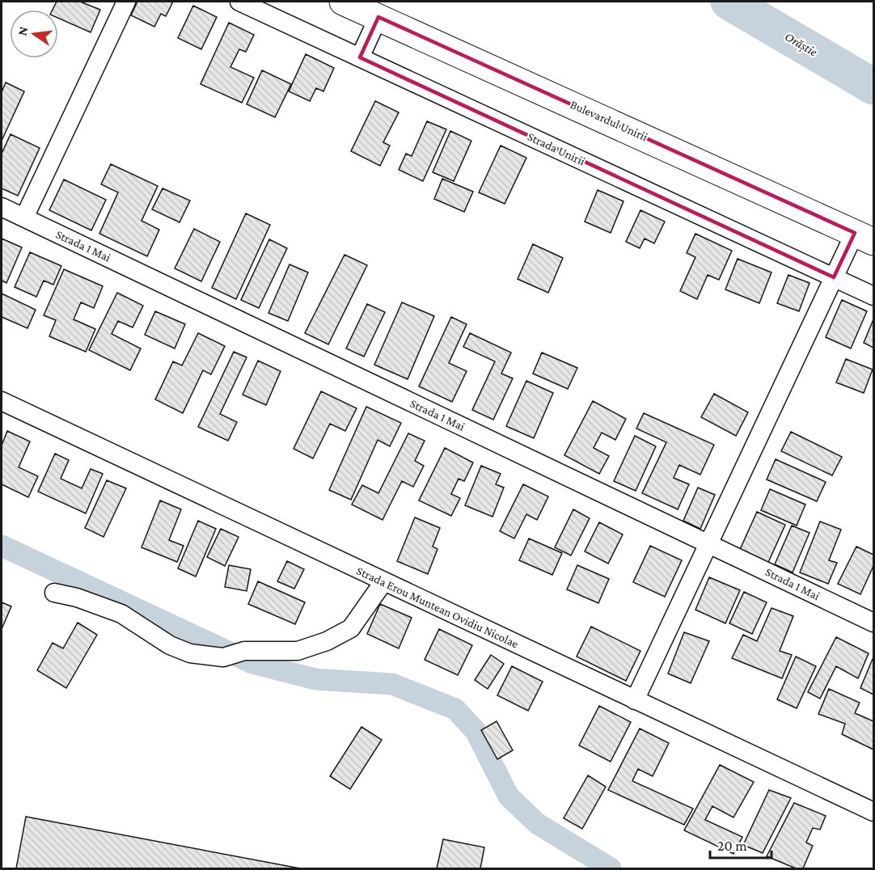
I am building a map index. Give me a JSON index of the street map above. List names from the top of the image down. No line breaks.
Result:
{"streets":{"main road":["Bulevardul Unirii"],"street":["Strada Unirii","Strada 1 Mai","Strada Erou Muntean Ovidiu Nicolae"]},"water":["Orăștie"],"scale_bar":"20 m","north":"left"}
